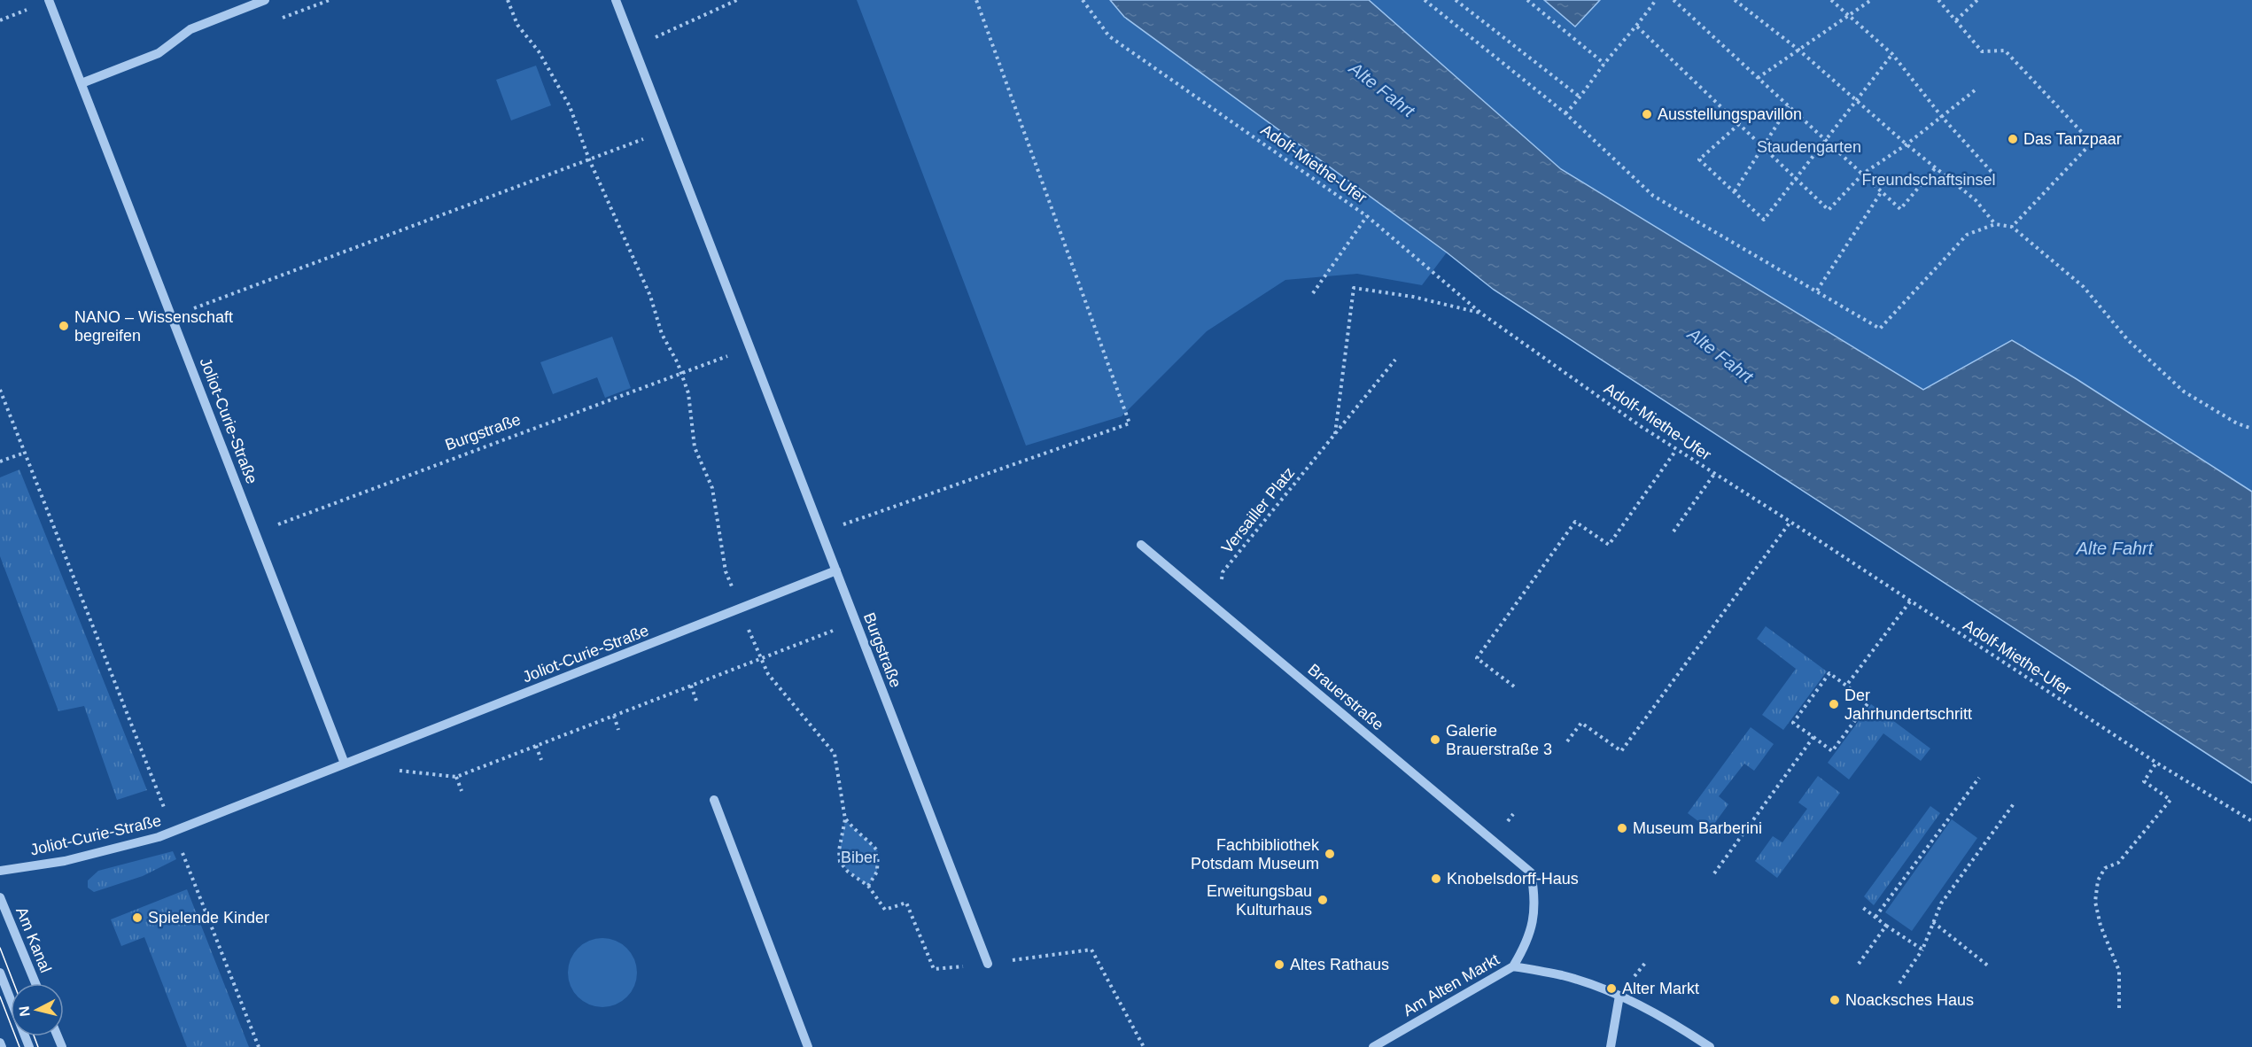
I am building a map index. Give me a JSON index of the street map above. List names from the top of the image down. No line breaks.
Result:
{"streets":{"street":["Joliot-Curie-Straße","Burgstraße","Brauerstraße","Am Kanal","Am Alten Markt"],"path":["Adolf-Miethe-Ufer","Versailler Platz"]},"crossings":[["Joliot-Curie-Straße","Burgstraße"],["Versailler Platz","Brauerstraße"],["Brauerstraße","Am Alten Markt"]],"water":["Alte Fahrt"],"parks":["Staudengarten","Freundschaftsinsel","Biber"],"places":["Ausstellungspavillon","Das Tanzpaar","NANO – Wissenschaft begreifen","Der Jahrhundertschritt","Galerie Brauerstraße 3","Museum Barberini","Fachbibliothek Potsdam Museum","Knobelsdorff-Haus","Erweitungsbau Kulturhaus","Spielende Kinder","Altes Rathaus","Alter Markt","Noacksches Haus"],"north":"left"}
